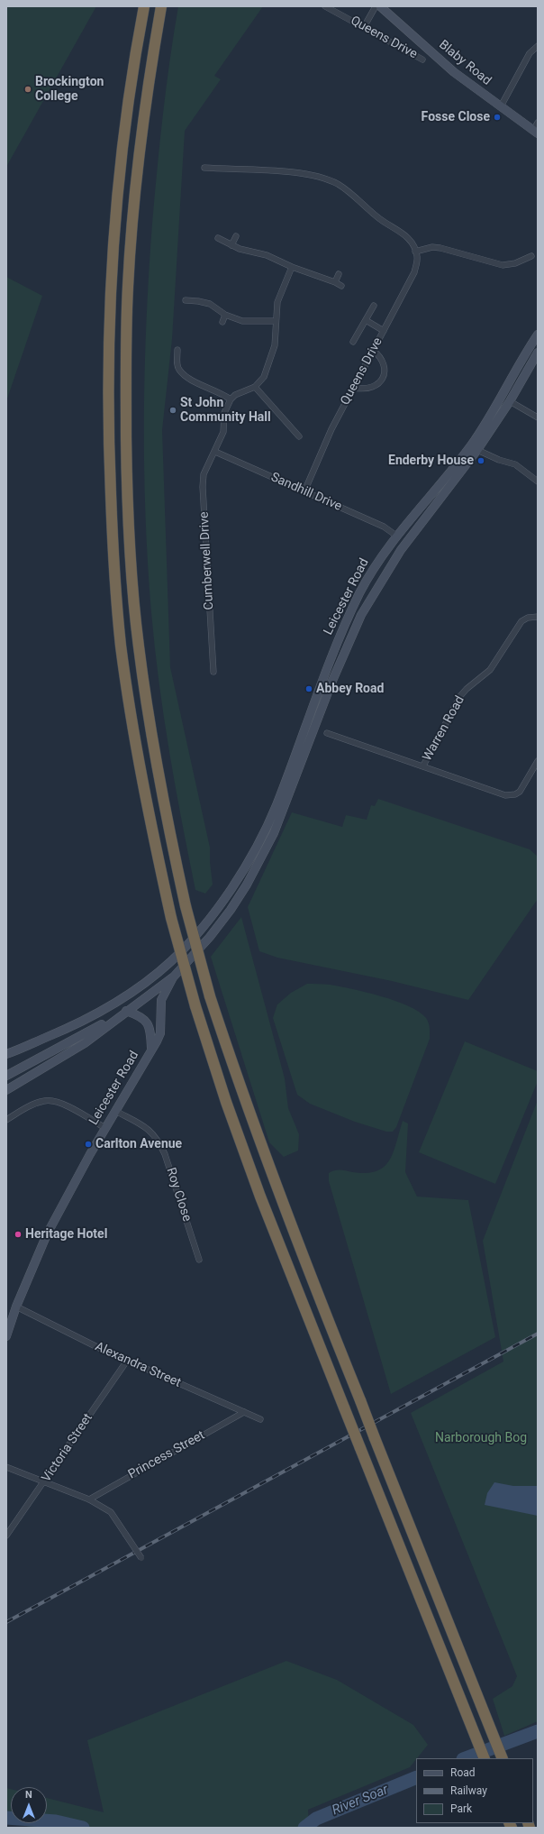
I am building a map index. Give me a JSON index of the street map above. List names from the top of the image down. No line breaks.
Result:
{"streets":{"main road":["Blaby Road","Leicester Road"],"street":["Queens Drive","Sandhill Drive","Cumberwell Drive","Warren Road","Roy Close","Alexandra Street","Victoria Street","Princess Street"]},"crossings":[["Queens Drive","Sandhill Drive"],["Sandhill Drive","Cumberwell Drive"],["Sandhill Drive","Leicester Road"],["Leicester Road","Roy Close"],["Leicester Road","Alexandra Street"],["Alexandra Street","Victoria Street"],["Alexandra Street","Princess Street"]],"water":["River Soar"],"parks":["Narborough Bog"],"places":["Brockington College","Fosse Close","St John Community Hall","Enderby House","Abbey Road","Carlton Avenue","Heritage Hotel"],"legend":["Road","Railway","Park"],"north":"top"}
